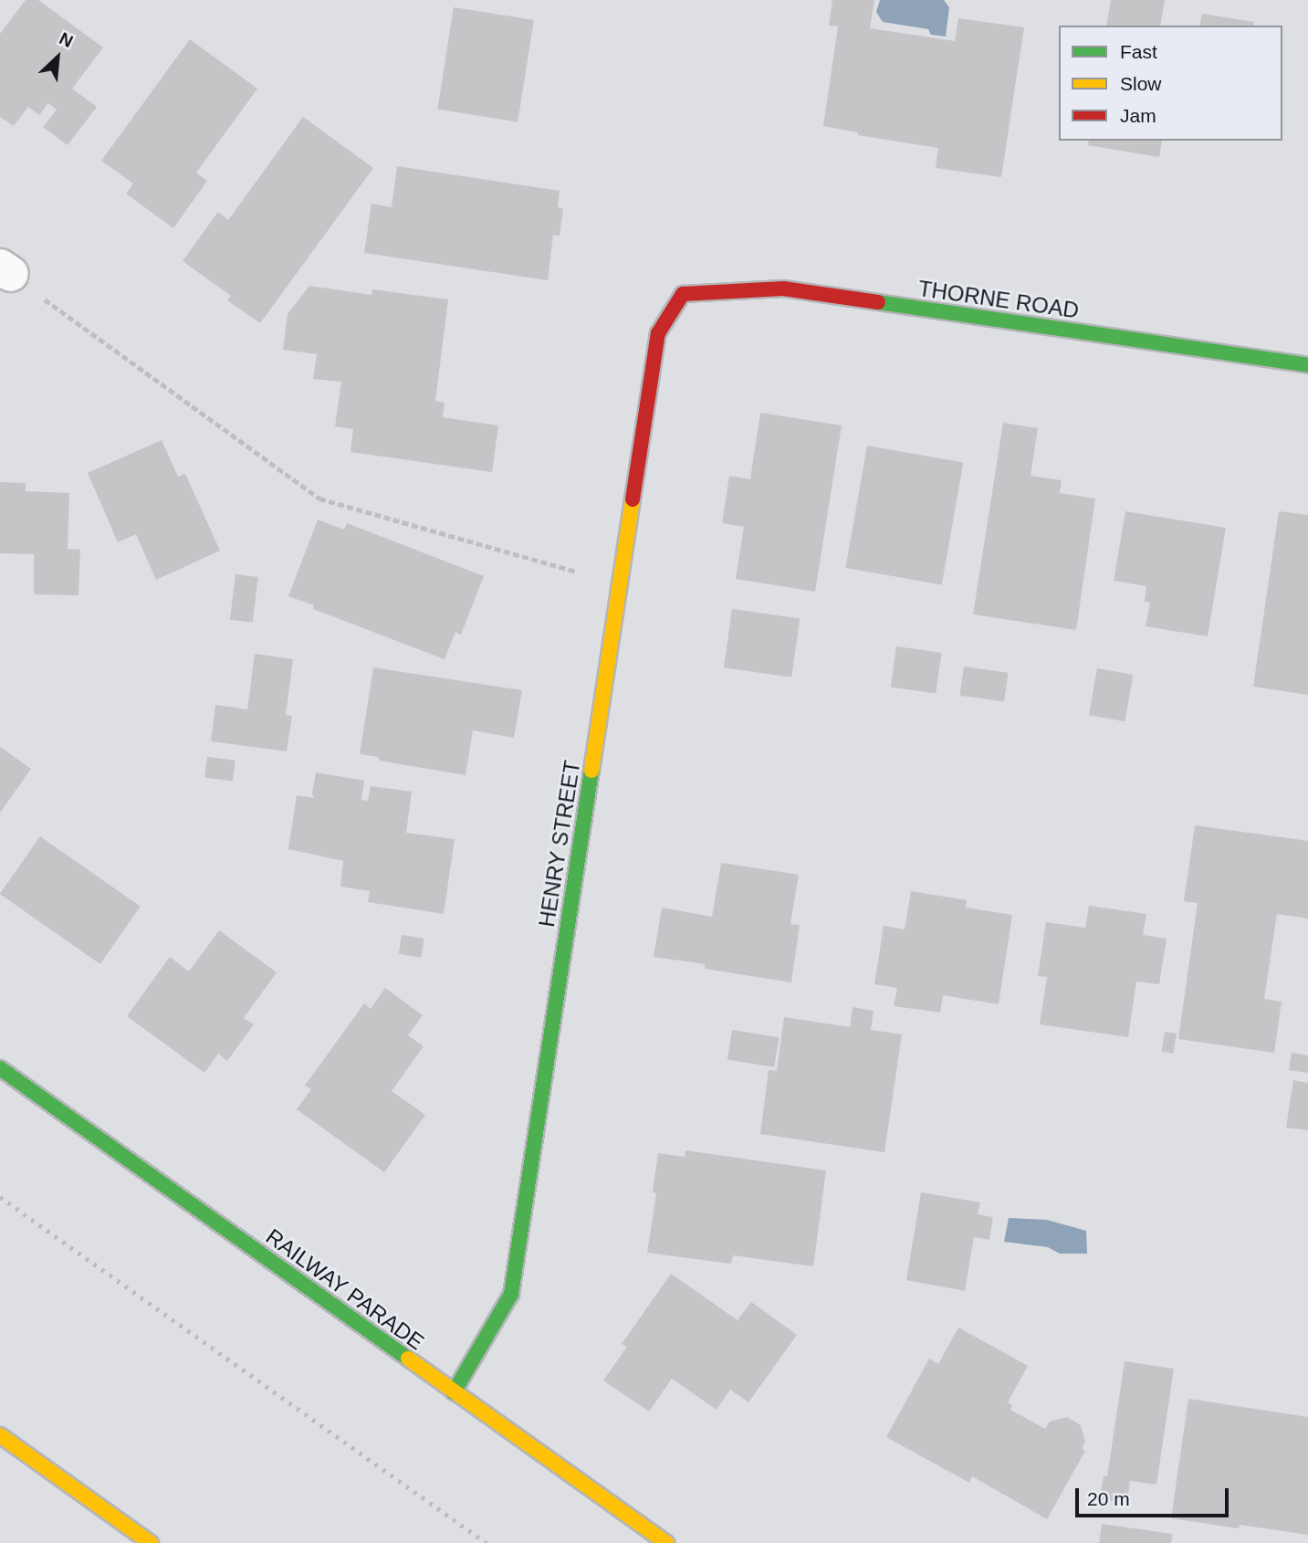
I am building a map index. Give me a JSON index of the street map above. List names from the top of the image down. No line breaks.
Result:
{"streets":{"street":["THORNE ROAD","HENRY STREET","RAILWAY PARADE"]},"crossings":[["THORNE ROAD","HENRY STREET"],["HENRY STREET","RAILWAY PARADE"]],"legend":["Fast","Slow","Jam"],"scale_bar":"20 m","north":"top right"}
